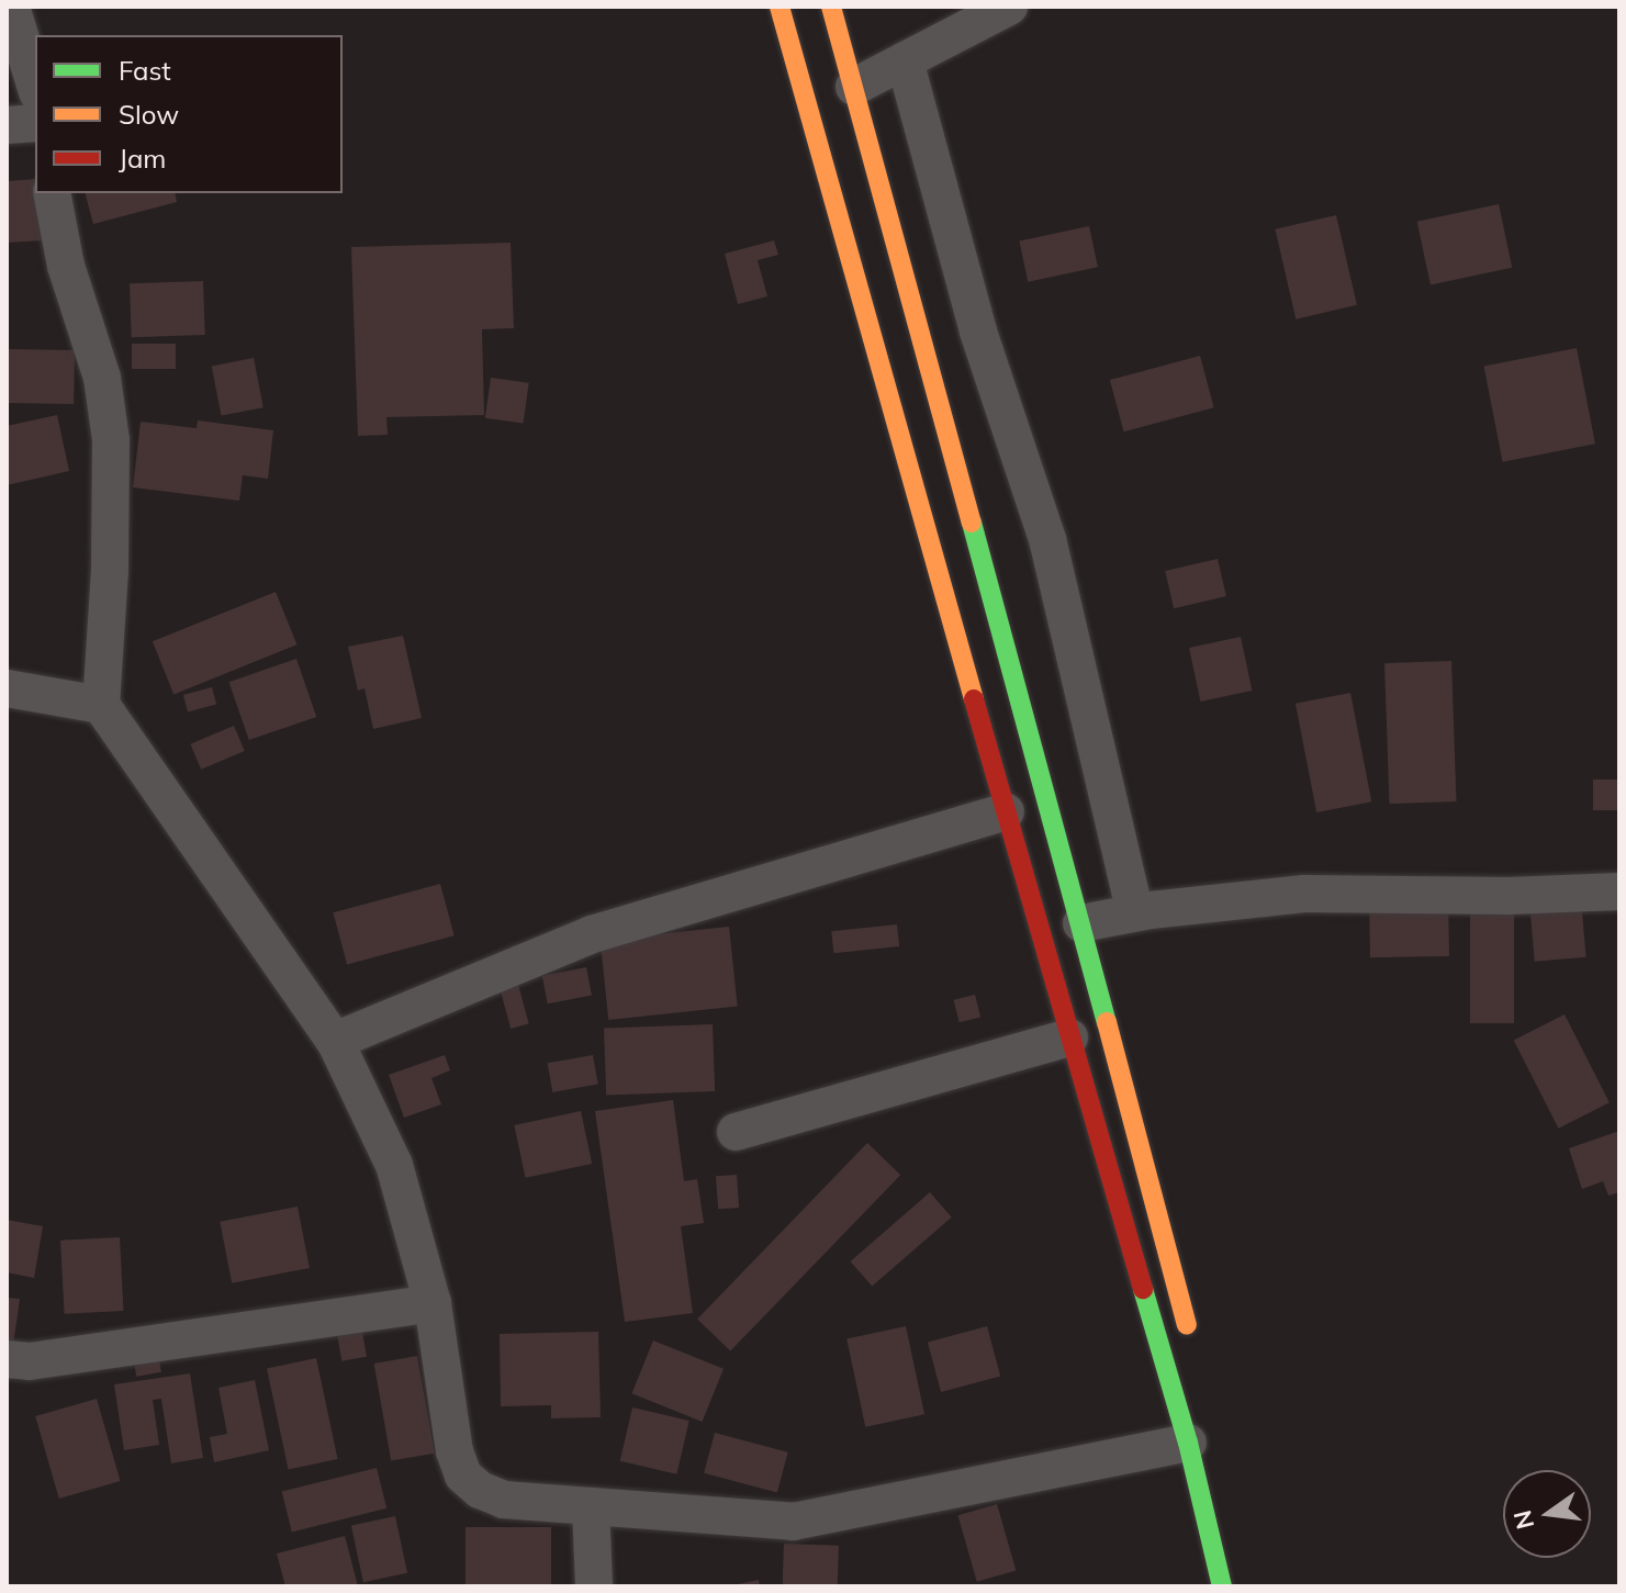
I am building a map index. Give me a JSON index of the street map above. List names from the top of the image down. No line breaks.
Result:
{"legend":["Fast","Slow","Jam"],"north":"left"}
